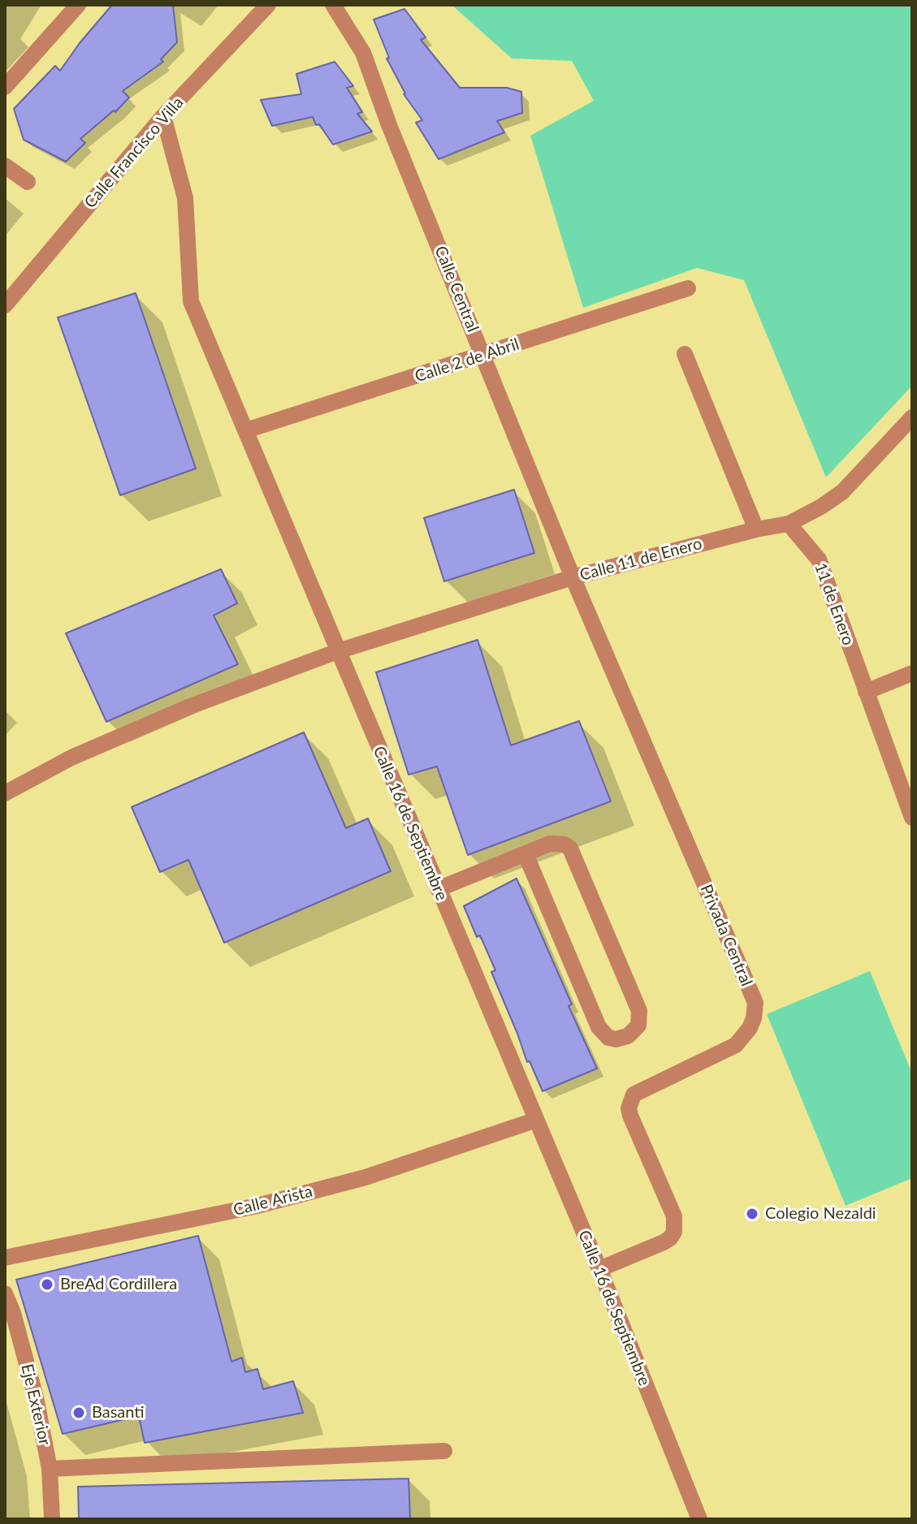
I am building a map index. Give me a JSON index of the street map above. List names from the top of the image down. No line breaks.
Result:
{"streets":{"street":["Calle Francisco Villa","Calle Central","Calle 2 de Abril","Calle 11 de Enero","11 de Enero","Calle 16 de Septiembre","Privada Central","Calle Arista","Eje Exterior"]},"crossings":[["Calle Francisco Villa","Calle 16 de Septiembre"],["Calle Central","Calle 2 de Abril"],["Calle Central","Calle 11 de Enero"],["Calle Central","Privada Central"],["Calle 2 de Abril","Calle 16 de Septiembre"],["Calle 11 de Enero","11 de Enero"],["Calle 11 de Enero","Calle 16 de Septiembre"],["Calle 11 de Enero","Privada Central"],["Calle 16 de Septiembre","Privada Central"],["Calle 16 de Septiembre","Calle Arista"]],"places":["Colegio Nezaldi","BreAd Cordillera","Basanti"]}
